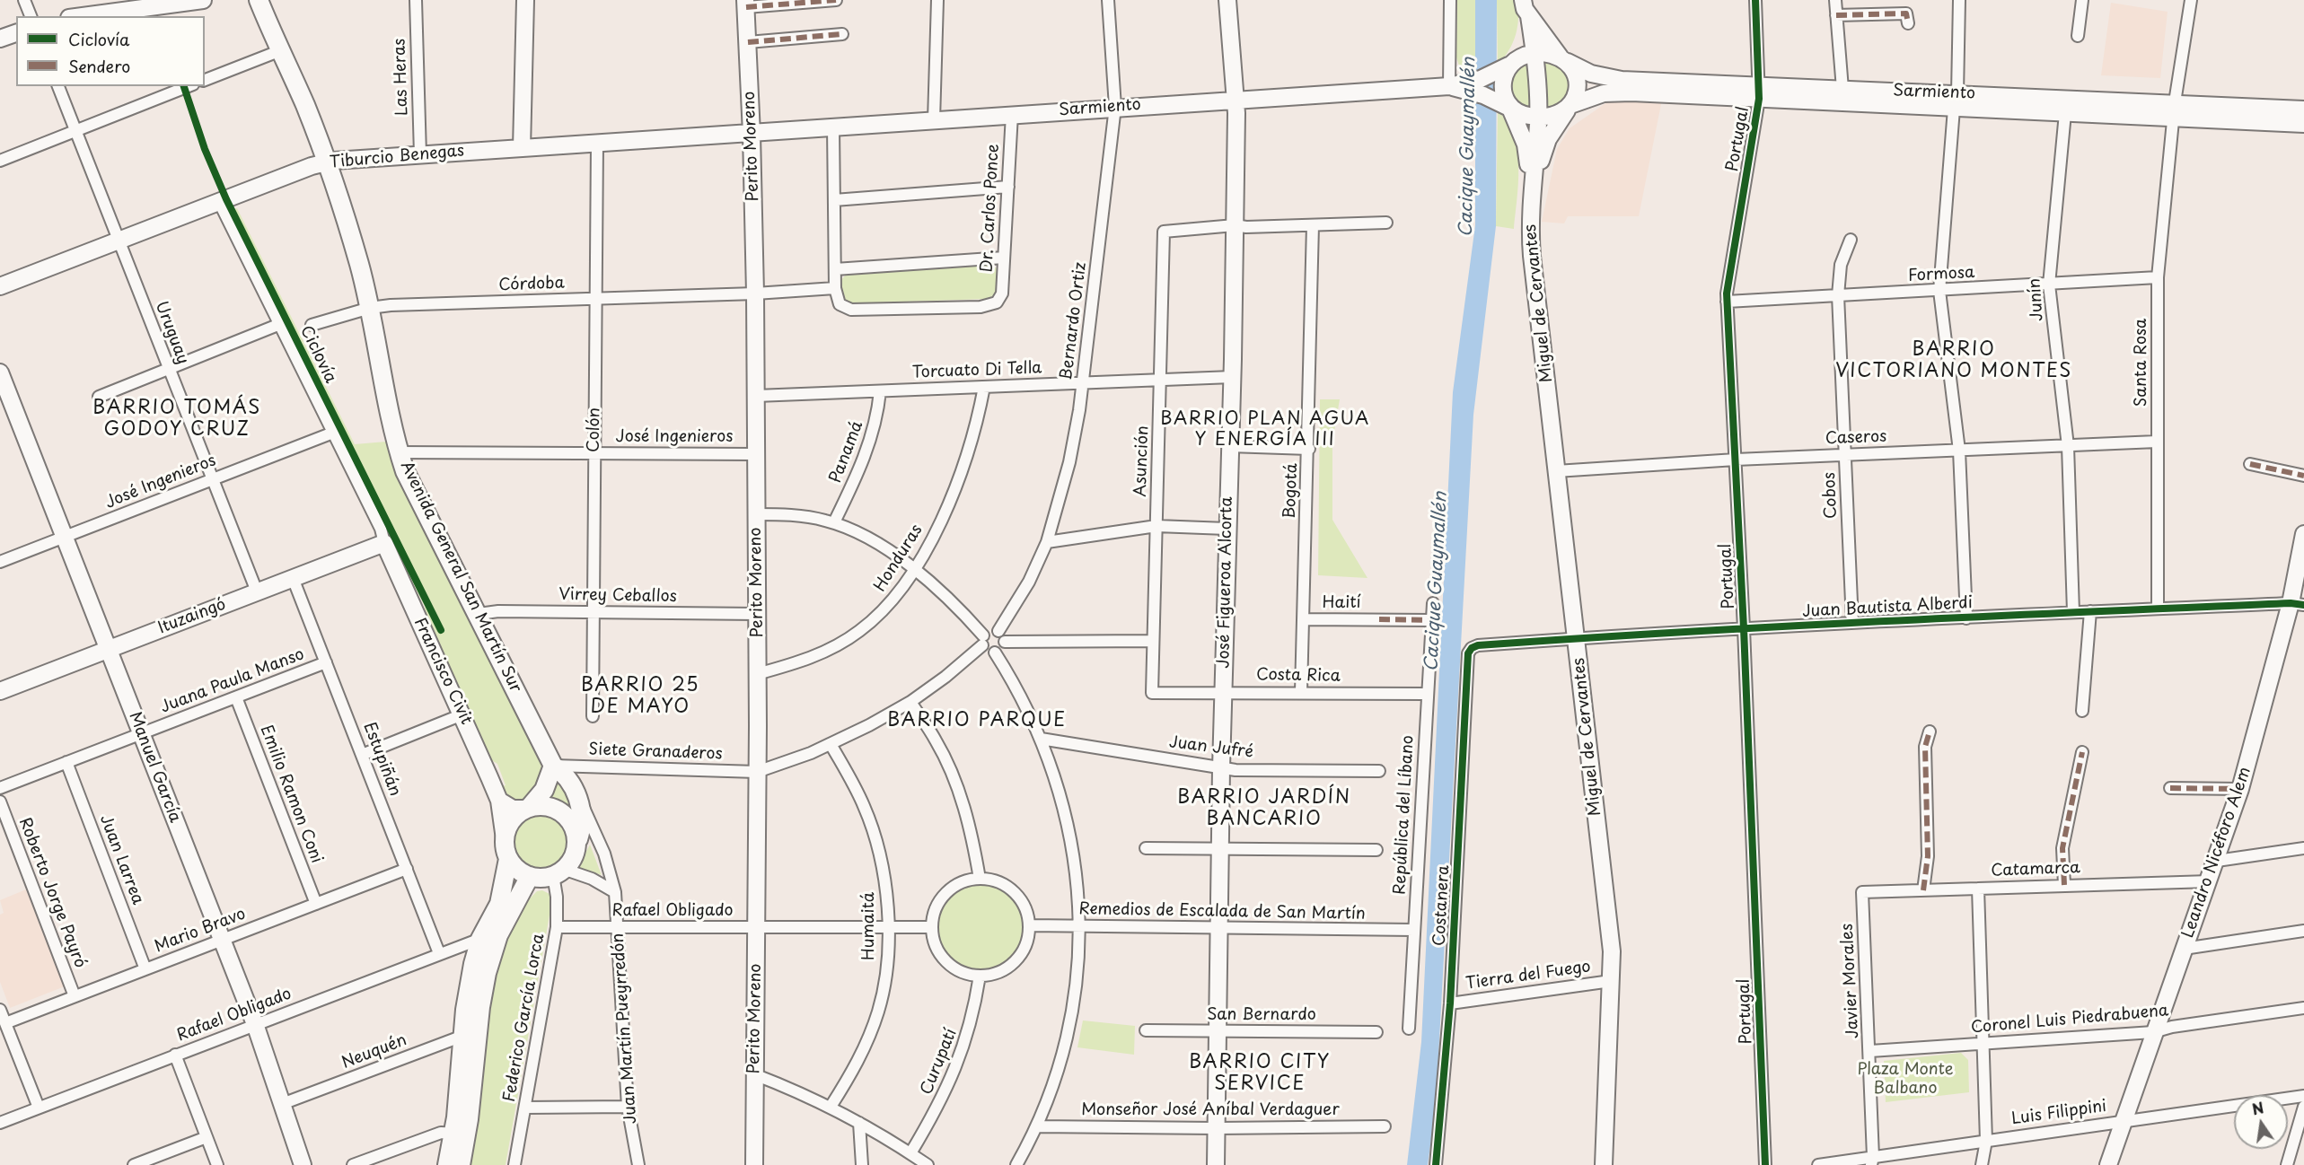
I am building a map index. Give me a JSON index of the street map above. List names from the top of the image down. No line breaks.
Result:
{"streets":{"main road":["Sarmiento","Perito Moreno","Tiburcio Benegas","Miguel de Cervantes","Avenida General San Martín Sur","José Figueroa Alcorta","Ituzaingó","Francisco Civit","Manuel García","Leandro Nicéforo Alem","Juan Martín Pueyrredón"],"street":["Las Heras","Portugal","Dr. Carlos Ponce","Formosa","Córdoba","Junín","Bernardo Ortiz","Uruguay","Santa Rosa","Torcuato Di Tella","Colón","José Ingenieros","Caseros","Panamá","Asunción","Bogotá","Cobos","Honduras","Virrey Ceballos","Haití","Juan Bautista Alberdi","Costa Rica","Juana Paula Manso","Juan Jufré","Siete Granaderos","Estupiñán","Emilio Ramon Coni","República del Líbano","Juan Larrea","Catamarca","Roberto Jorge Payró","Costanera","Rafael Obligado","Remedios de Escalada de San Martín","Humaitá","Mario Bravo","Tierra del Fuego","Javier Morales","San Bernardo","Federico García Lorca","Coronel Luis Piedrabuena","Neuquén","Curupatí","Monseñor José Aníbal Verdaguer","Luis Filippini"],"cycle path":["Ciclovía"]},"crossings":[["Las Heras","Tiburcio Benegas"],["Sarmiento","Portugal"],["Sarmiento","Perito Moreno"],["Sarmiento","Tiburcio Benegas"],["Sarmiento","Dr. Carlos Ponce"],["Sarmiento","Junín"],["Sarmiento","Miguel de Cervantes"],["Sarmiento","Bernardo Ortiz"],["Sarmiento","Santa Rosa"],["Sarmiento","José Figueroa Alcorta"],["Portugal","Formosa"],["Portugal","Caseros"],["Portugal","Juan Bautista Alberdi"],["Perito Moreno","Tiburcio Benegas"],["Perito Moreno","Córdoba"],["Perito Moreno","Torcuato Di Tella"],["Perito Moreno","José Ingenieros"],["Perito Moreno","Honduras"],["Perito Moreno","Virrey Ceballos"],["Perito Moreno","Siete Granaderos"],["Perito Moreno","Rafael Obligado"],["Tiburcio Benegas","Uruguay"],["Tiburcio Benegas","Colón"],["Tiburcio Benegas","Avenida General San Martín Sur"],["Dr. Carlos Ponce","Córdoba"],["Formosa","Junín"],["Formosa","Santa Rosa"],["Formosa","Cobos"],["Córdoba","Colón"],["Córdoba","Avenida General San Martín Sur"],["Junín","Caseros"],["Junín","Juan Bautista Alberdi"],["Miguel de Cervantes","Caseros"],["Miguel de Cervantes","Juan Bautista Alberdi"],["Miguel de Cervantes","Tierra del Fuego"],["Bernardo Ortiz","Torcuato Di Tella"],["Uruguay","José Ingenieros"],["Uruguay","Ituzaingó"],["Santa Rosa","Caseros"],["Santa Rosa","Juan Bautista Alberdi"],["Torcuato Di Tella","Panamá"],["Torcuato Di Tella","Asunción"],["Torcuato Di Tella","Honduras"],["Torcuato Di Tella","José Figueroa Alcorta"],["Colón","José Ingenieros"],["Colón","Virrey Ceballos"],["José Ingenieros","Avenida General San Martín Sur"],["José Ingenieros","Manuel García"],["Caseros","Cobos"],["Asunción","José Figueroa Alcorta"],["Asunción","Costa Rica"],["Bogotá","Haití"],["Bogotá","Costa Rica"],["Cobos","Juan Bautista Alberdi"],["Avenida General San Martín Sur","Virrey Ceballos"],["Avenida General San Martín Sur","Siete Granaderos"],["Avenida General San Martín Sur","Juan Martín Pueyrredón"],["José Figueroa Alcorta","Costa Rica"],["José Figueroa Alcorta","Juan Jufré"],["José Figueroa Alcorta","Remedios de Escalada de San Martín"],["José Figueroa Alcorta","San Bernardo"],["José Figueroa Alcorta","Monseñor José Aníbal Verdaguer"],["Haití","República del Líbano"],["Juan Bautista Alberdi","Leandro Nicéforo Alem"],["Juan Bautista Alberdi","Costanera"],["Ituzaingó","Francisco Civit"],["Ituzaingó","Estupiñán"],["Ituzaingó","Manuel García"],["Francisco Civit","Federico García Lorca"],["Costa Rica","República del Líbano"],["Juana Paula Manso","Estupiñán"],["Juana Paula Manso","Manuel García"],["Juana Paula Manso","Emilio Ramon Coni"],["Juana Paula Manso","Juan Larrea"],["Siete Granaderos","Juan Martín Pueyrredón"],["Estupiñán","Rafael Obligado"],["Estupiñán","Mario Bravo"],["Manuel García","Rafael Obligado"],["Manuel García","Mario Bravo"],["Manuel García","Neuquén"],["Emilio Ramon Coni","Mario Bravo"],["República del Líbano","Remedios de Escalada de San Martín"],["Leandro Nicéforo Alem","Catamarca"],["Leandro Nicéforo Alem","Coronel Luis Piedrabuena"],["Leandro Nicéforo Alem","Luis Filippini"],["Juan Larrea","Mario Bravo"],["Catamarca","Javier Morales"],["Roberto Jorge Payró","Mario Bravo"],["Costanera","Tierra del Fuego"],["Rafael Obligado","Federico García Lorca"],["Rafael Obligado","Juan Martín Pueyrredón"],["Remedios de Escalada de San Martín","Curupatí"],["Javier Morales","Coronel Luis Piedrabuena"],["Javier Morales","Luis Filippini"]],"districts":["BARRIO VICTORIANO MONTES","BARRIO TOMÁS GODOY CRUZ","BARRIO PLAN AGUA Y ENERGÍA III","BARRIO 25 DE MAYO","BARRIO PARQUE","BARRIO JARDÍN BANCARIO","BARRIO CITY SERVICE"],"water":["Cacique Guaymallén"],"parks":["Plaza Monte Balbano"],"legend":["Ciclovía","Sendero"],"north":"top"}
